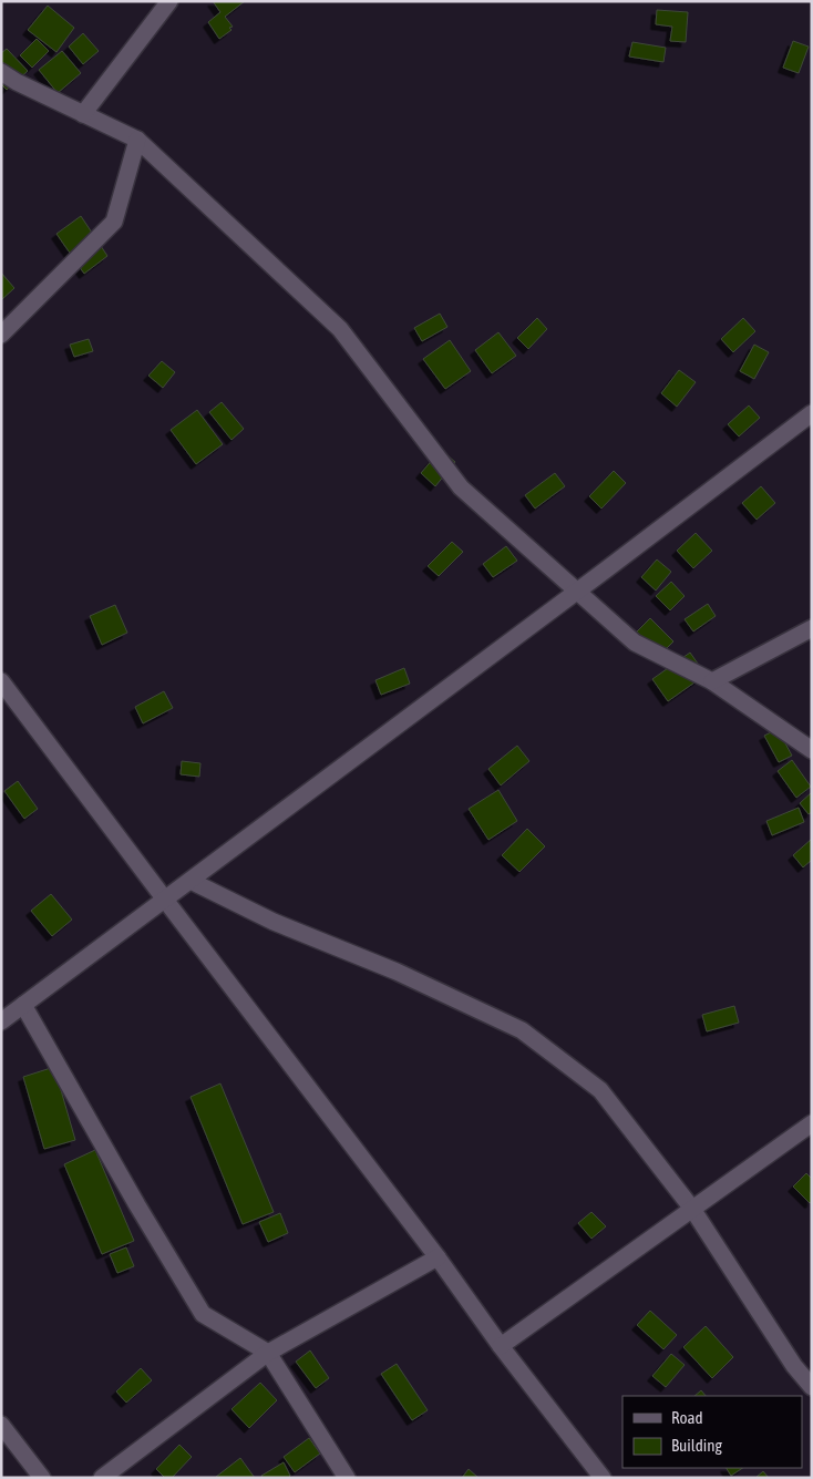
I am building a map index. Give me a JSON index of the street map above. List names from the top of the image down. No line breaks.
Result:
{"legend":["Road","Building"]}
